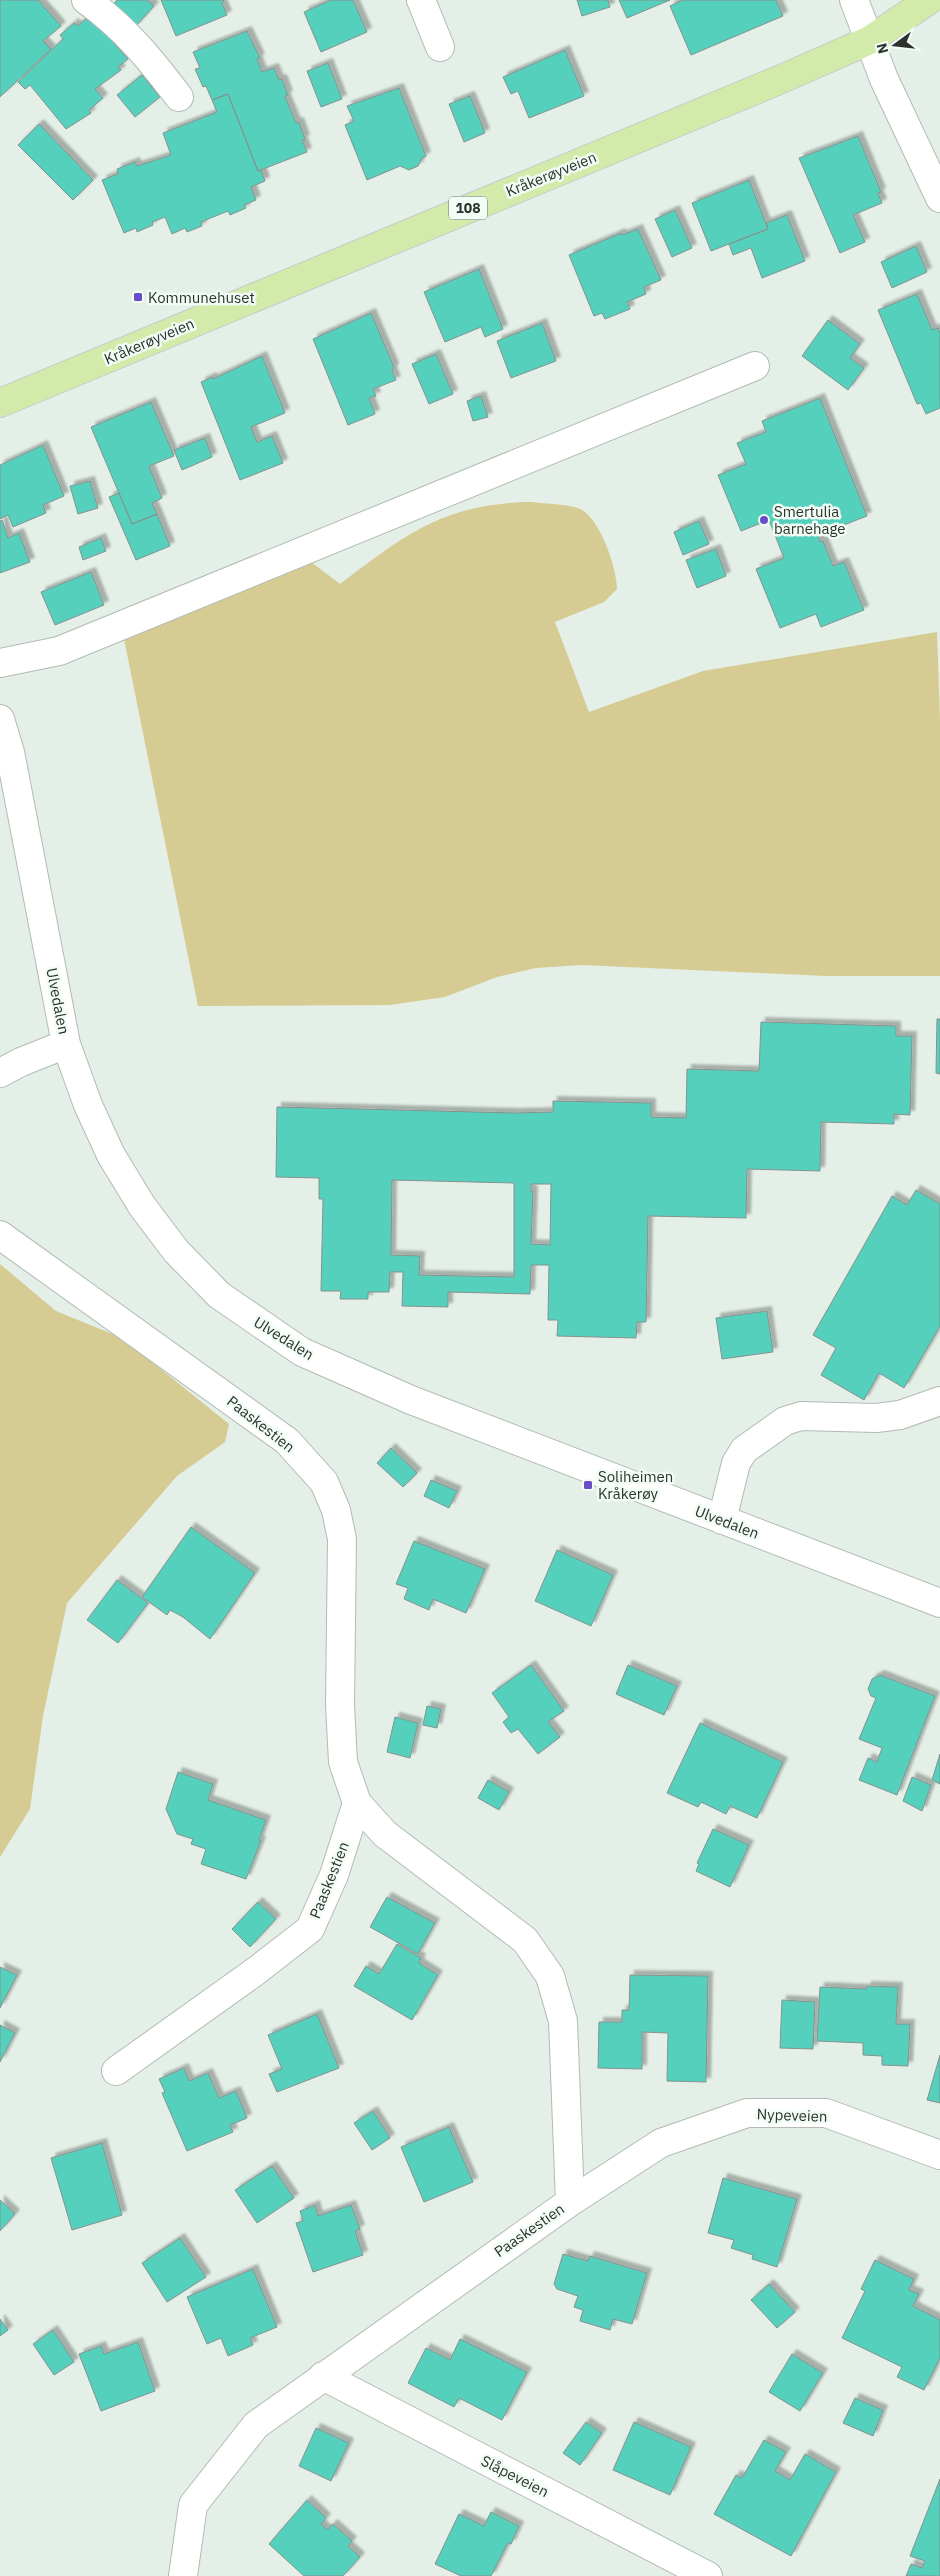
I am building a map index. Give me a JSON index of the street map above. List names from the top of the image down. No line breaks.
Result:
{"streets":{"main road":["Kråkerøyveien","108"],"street":["Ulvedalen","Paaskestien","Nypeveien","Slåpeveien"]},"crossings":[["Paaskestien","Nypeveien"],["Paaskestien","Slåpeveien"]],"places":{"transit":["Kommunehuset","Soliheimen Kråkerøy"],"other":["Smertulia barnehage"]},"north":"left"}
